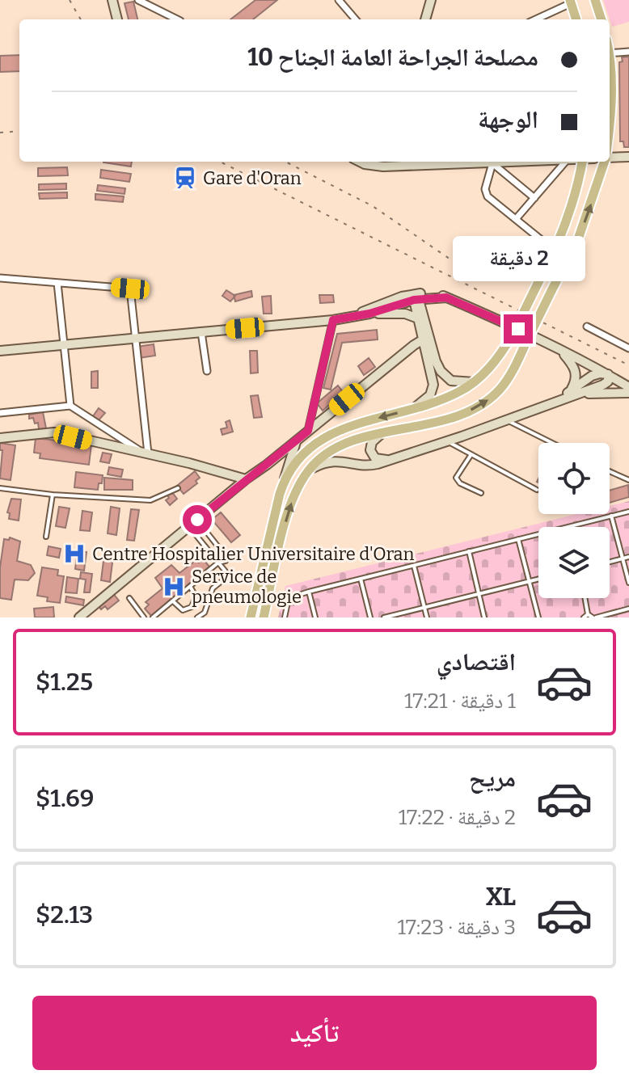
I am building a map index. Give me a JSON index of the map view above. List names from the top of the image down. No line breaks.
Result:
{"places":{"station":["Gare d'Oran"],"hospital":["Centre Hospitalier Universitaire d'Oran","Service de pneumologie"]},"page":{"banner":["مصلحة الجراحة العامة الجناح 10","الوجهة"],"bubble":"2 دقيقة","list":[{"name":"اقتصادي","note":"1 دقيقة · 17:21","value":"$1.25"},{"name":"مريح","note":"2 دقيقة · 17:22","value":"$1.69"},{"name":"XL","note":"3 دقيقة · 17:23","value":"$2.13"}],"buttons":"تأكيد"}}
